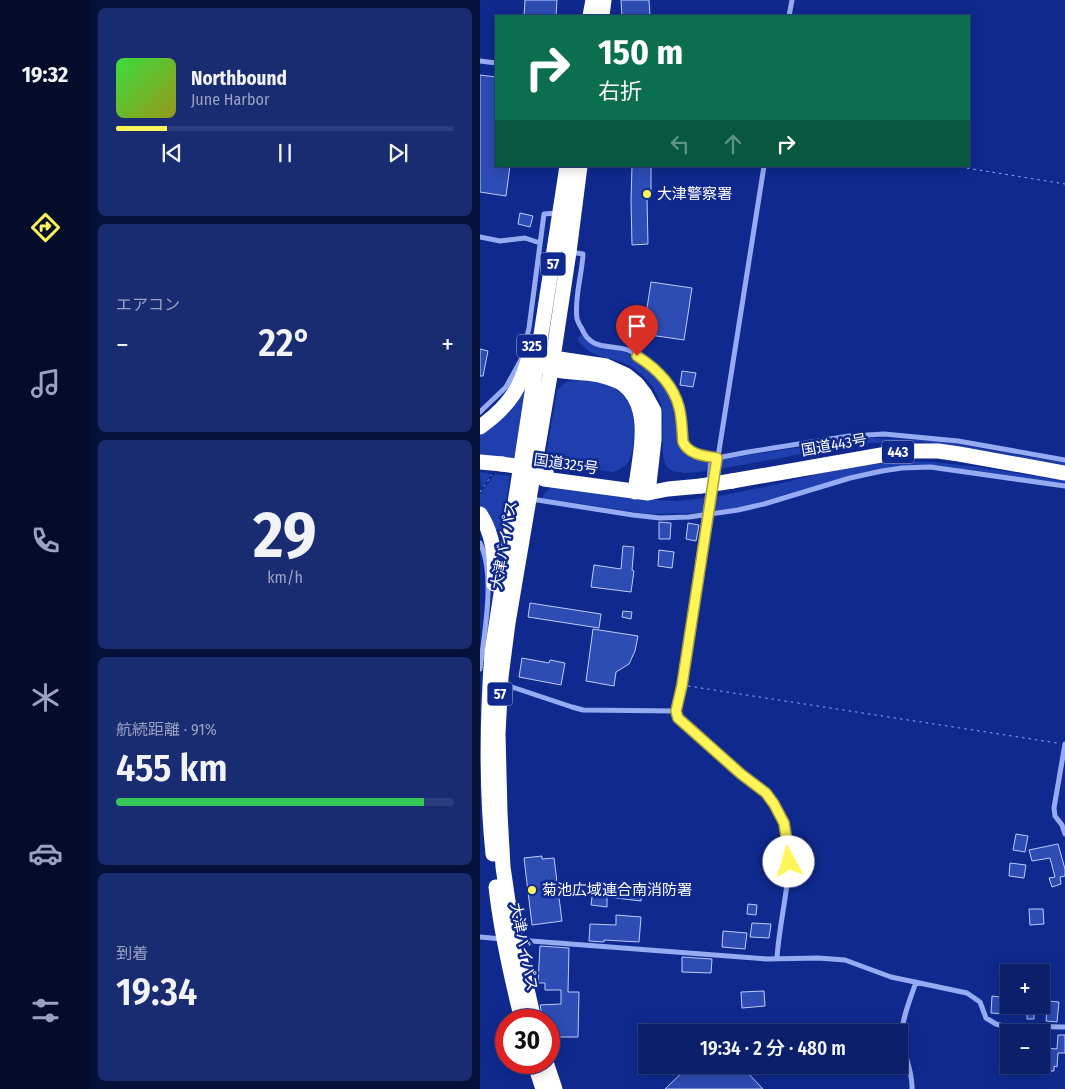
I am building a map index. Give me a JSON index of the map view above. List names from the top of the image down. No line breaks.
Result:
{"streets":{"highway":["57","325","国道443号","443","国道325号","大津バイパス"]},"crossings":[["57","大津バイパス"],["325","大津バイパス"],["国道443号","国道325号"]],"places":["大津警察署","菊池広域連合南消防署"],"page":{"tabs":"19:32","turn":["150 m","右折"],"song":["Northbound","June Harbor"],"tile":["エアコン",["29","km/h"],["航続距離 · 91%","455 km"],["到着","19:34"]],"heat":["−","22°","+"],"map_buttons":["+","−"],"limit":"30","trip":"19:34 · 2 分 · 480 m"}}
